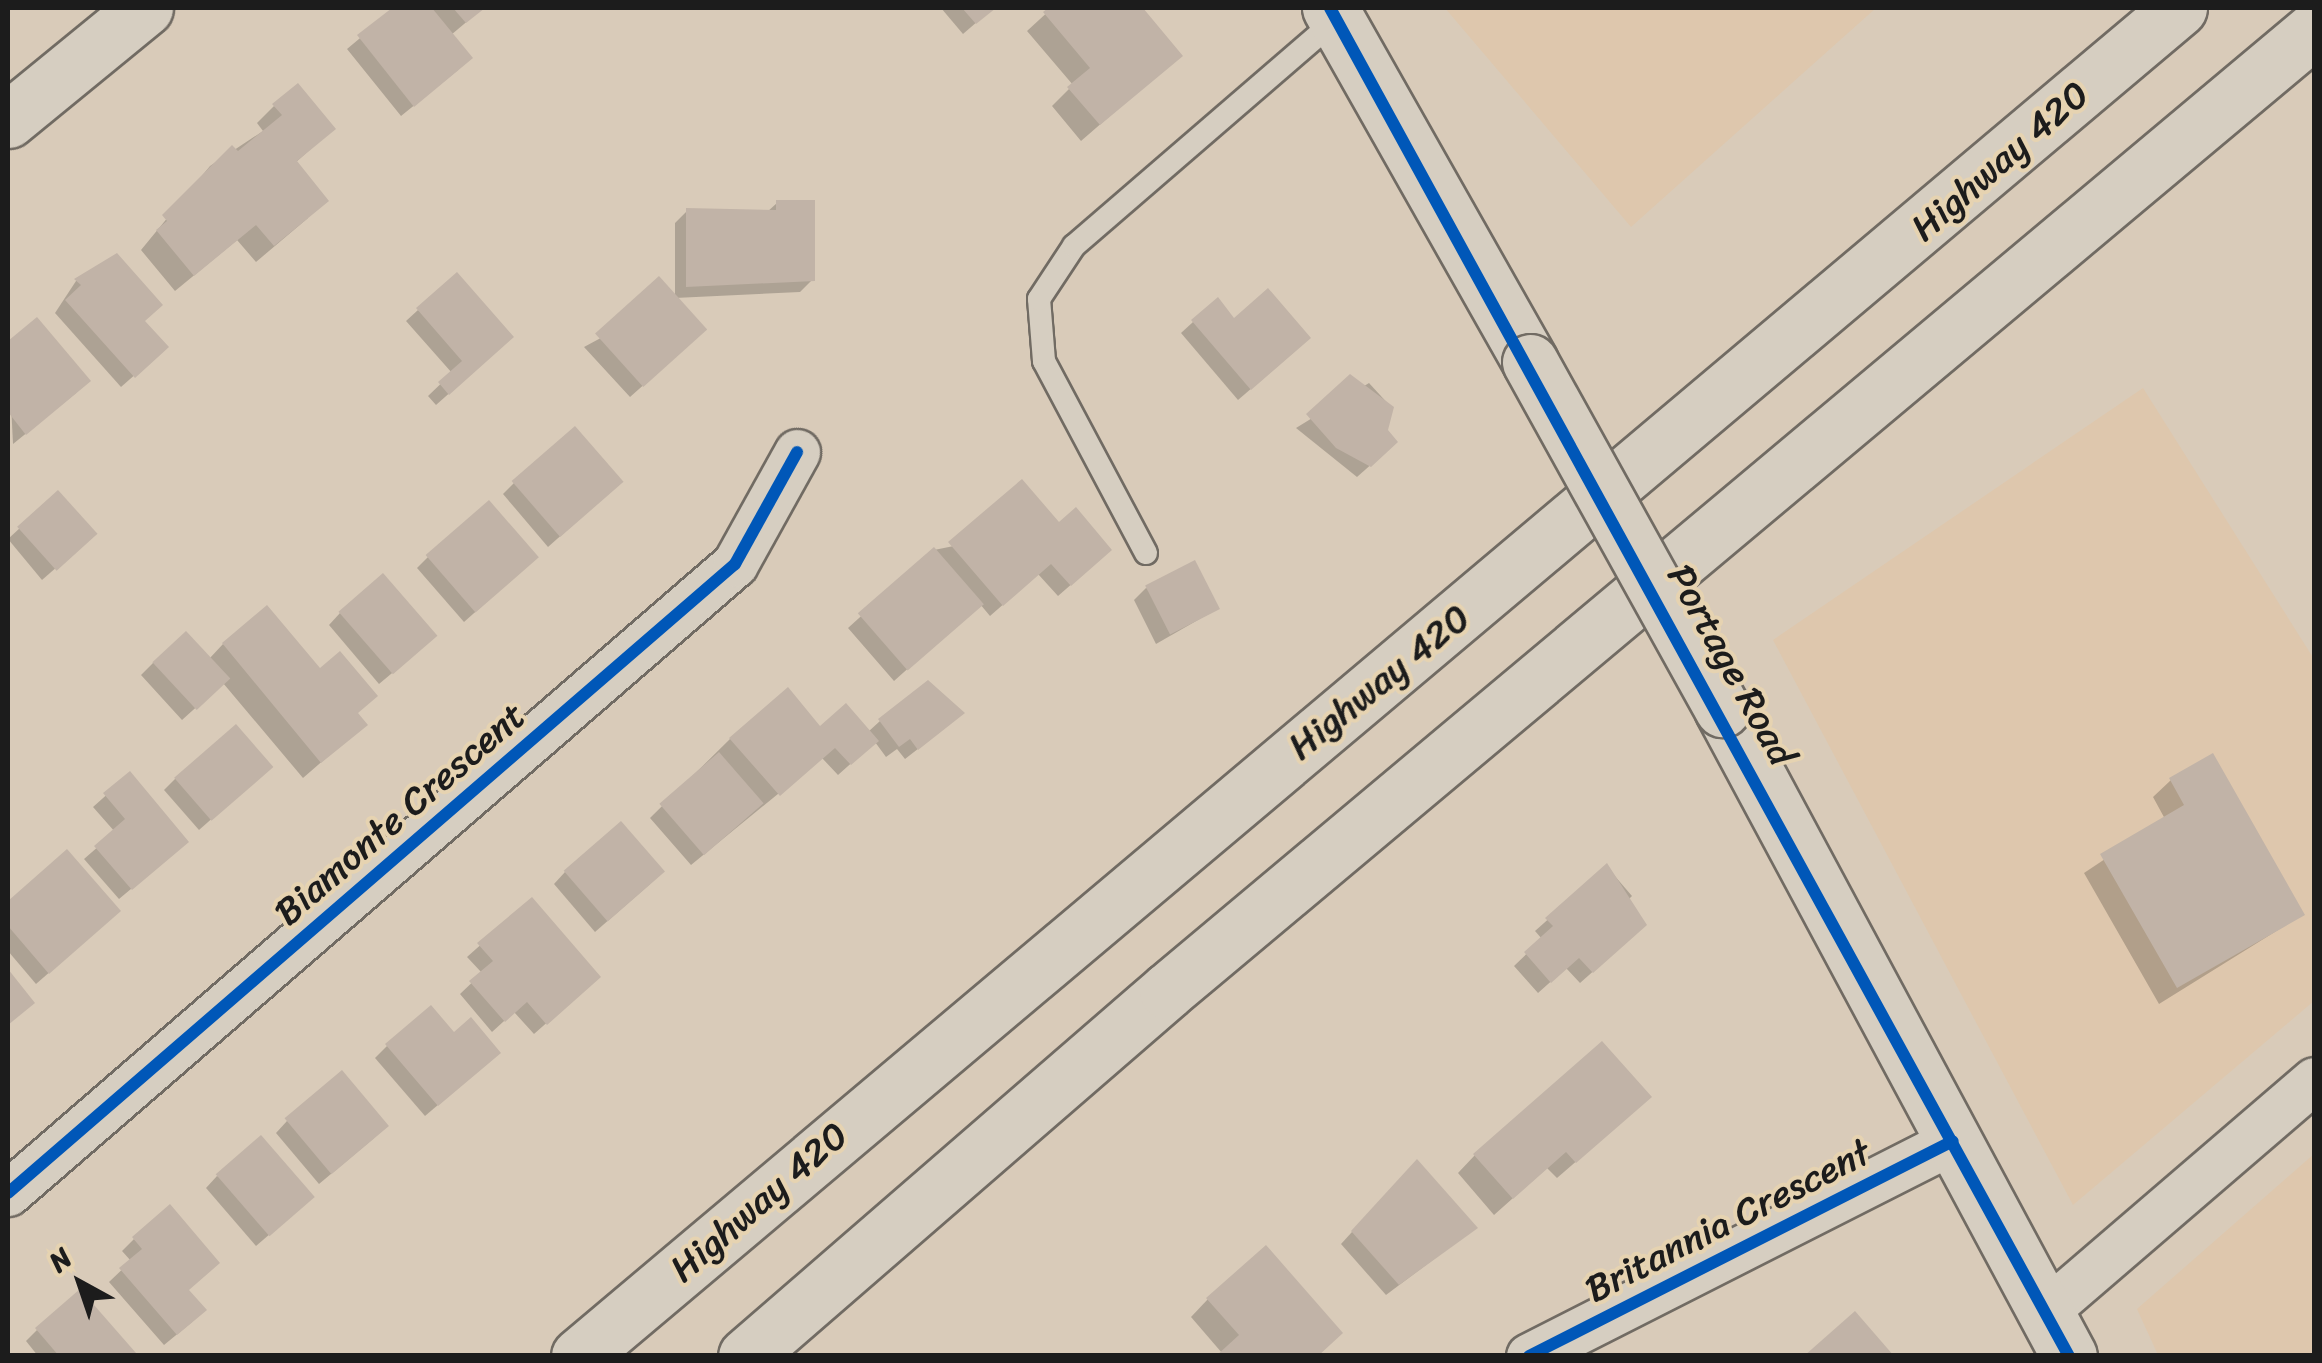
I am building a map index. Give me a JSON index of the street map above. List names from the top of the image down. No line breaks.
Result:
{"streets":{"main road":["Highway 420","Portage Road"],"street":["Biamonte Crescent","Britannia Crescent"]},"crossings":[["Portage Road","Britannia Crescent"]],"north":"top left"}
